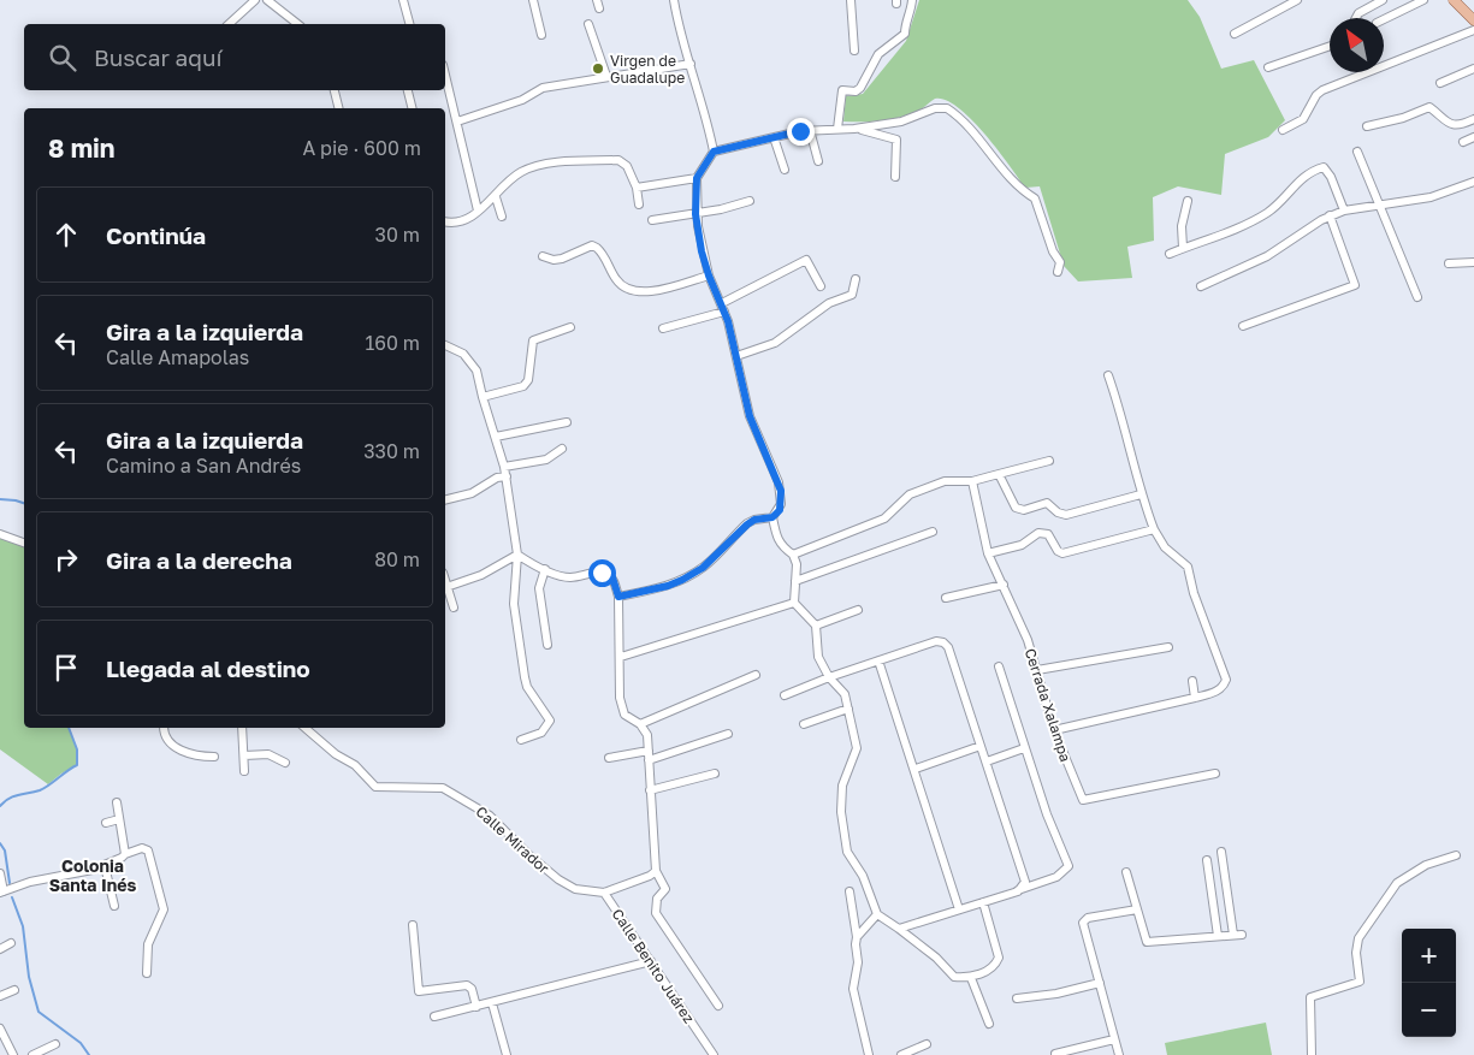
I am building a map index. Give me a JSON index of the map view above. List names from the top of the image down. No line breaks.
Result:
{"streets":{"street":["Cerrada Xalampa","Calle Mirador","Calle Benito Juárez"]},"crossings":[["Calle Mirador","Calle Benito Juárez"]],"districts":["Colonia Santa Inés"],"places":["Virgen de Guadalupe"],"north":"top left","page":{"search":"Buscar aquí","heading":["8 min","A pie · 600 m"],"list":[["Continúa","30 m"],["Gira a la izquierda","Calle Amapolas","160 m"],["Gira a la izquierda","Camino a San Andrés","330 m"],["Gira a la derecha","80 m"],"Llegada al destino"],"map_buttons":["+","−"]}}
